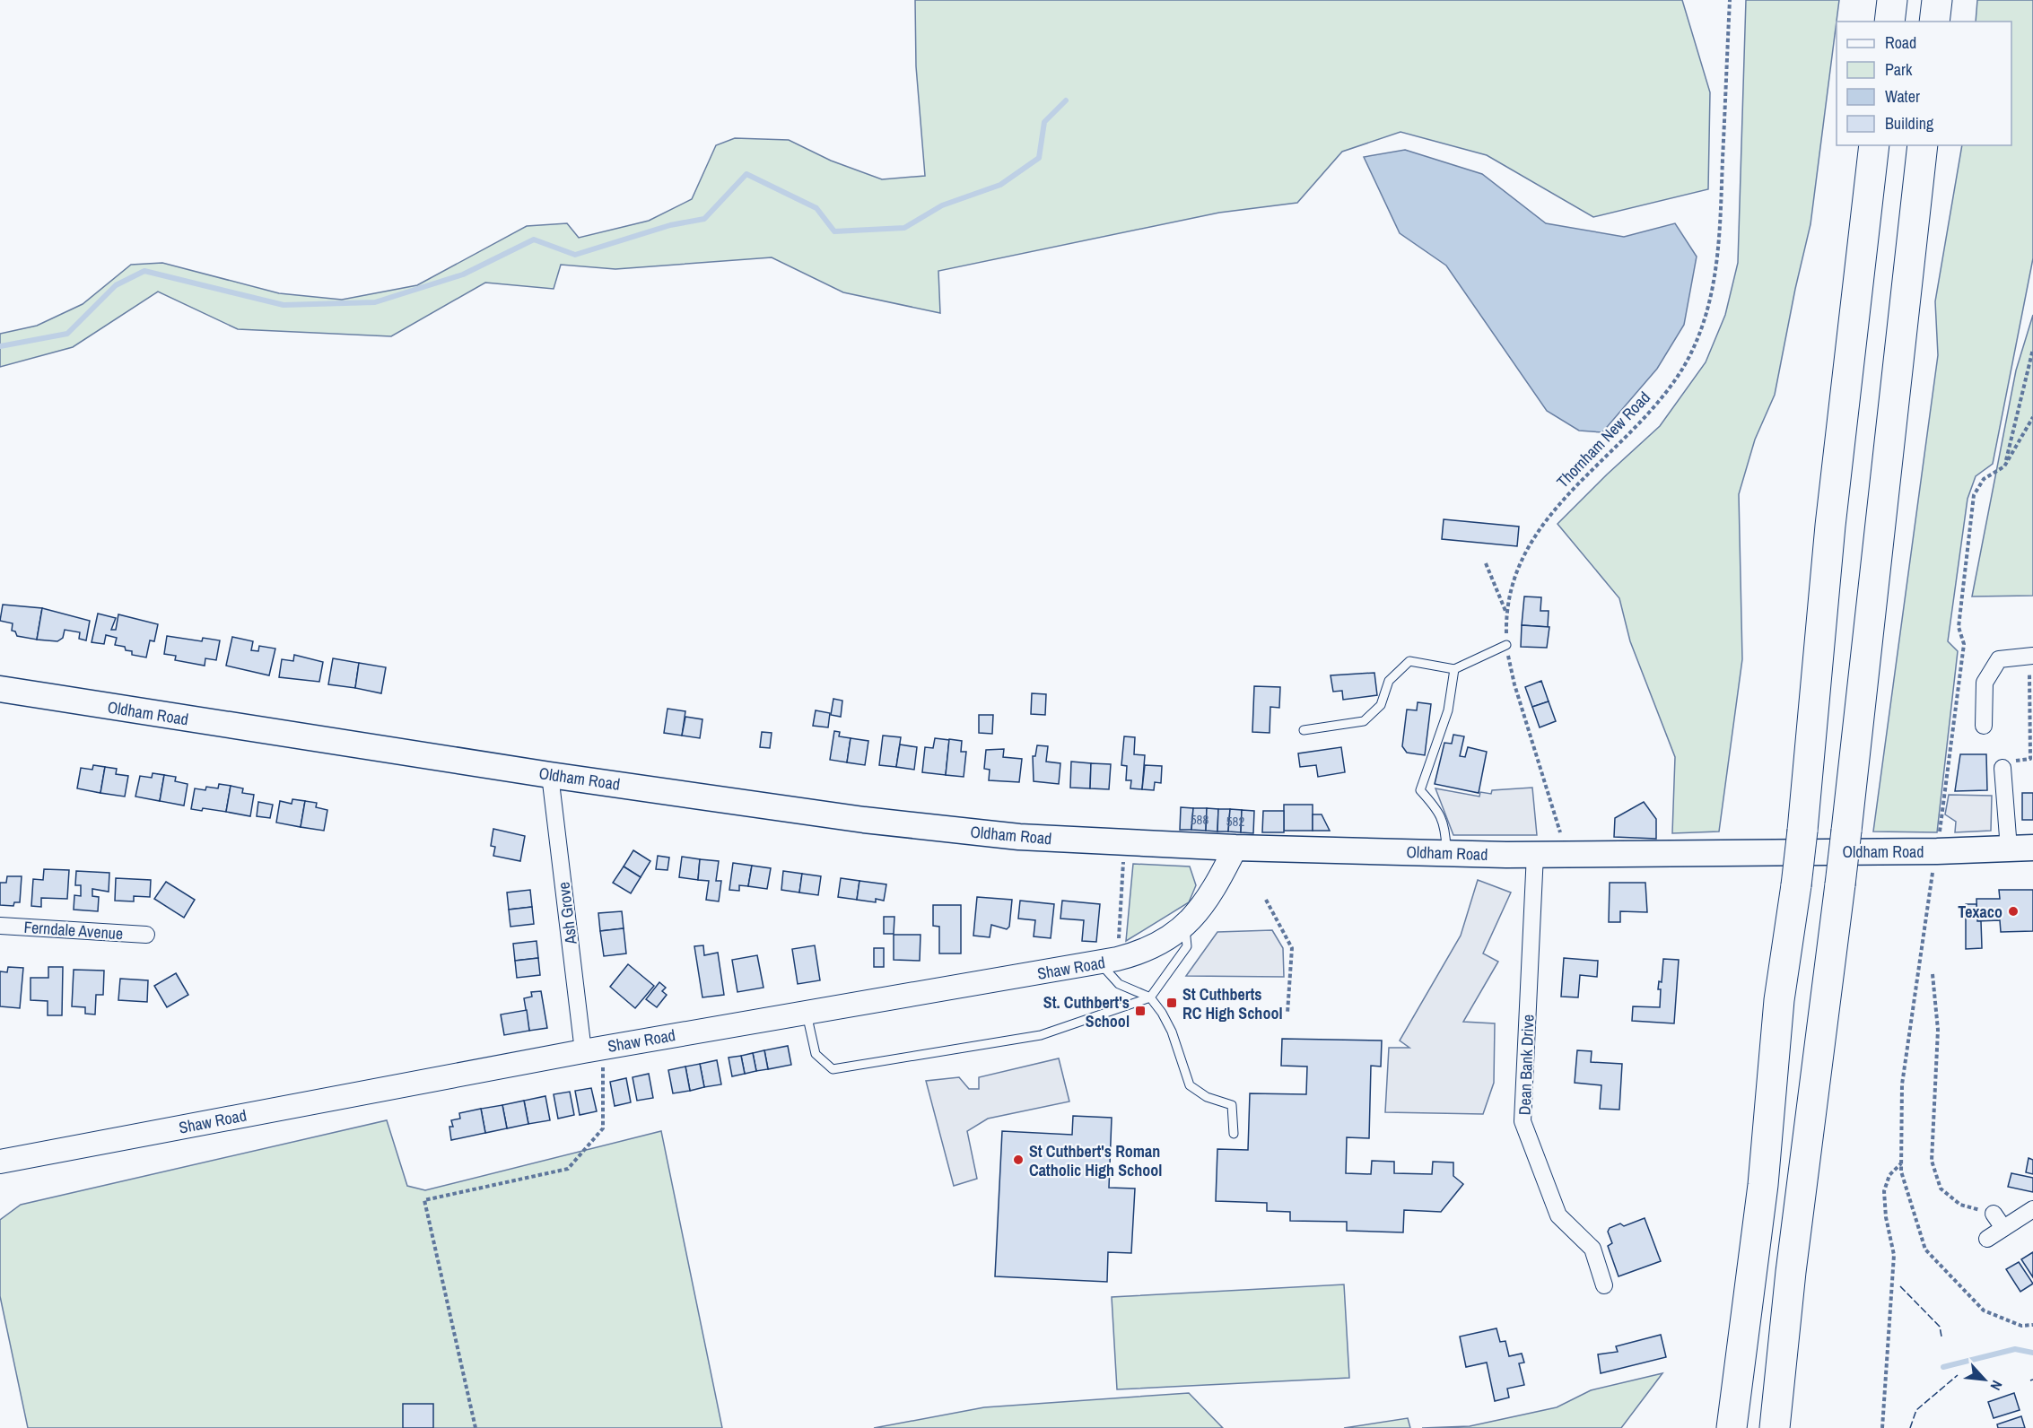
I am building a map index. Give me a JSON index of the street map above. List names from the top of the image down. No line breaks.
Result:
{"streets":{"main road":["Oldham Road"],"street":["Ash Grove","Ferndale Avenue","Shaw Road","Dean Bank Drive"],"path":["Thornham New Road"]},"crossings":[["Thornham New Road","Oldham Road"],["Oldham Road","Ash Grove"],["Oldham Road","Shaw Road"],["Oldham Road","Dean Bank Drive"],["Ash Grove","Shaw Road"]],"places":{"other":["Texaco","St Cuthbert's Roman Catholic High School"],"transit":["St Cuthberts RC High School","St. Cuthbert's School"]},"house_numbers":["588","582"],"legend":["Road","Park","Water","Building"],"north":"bottom right"}
